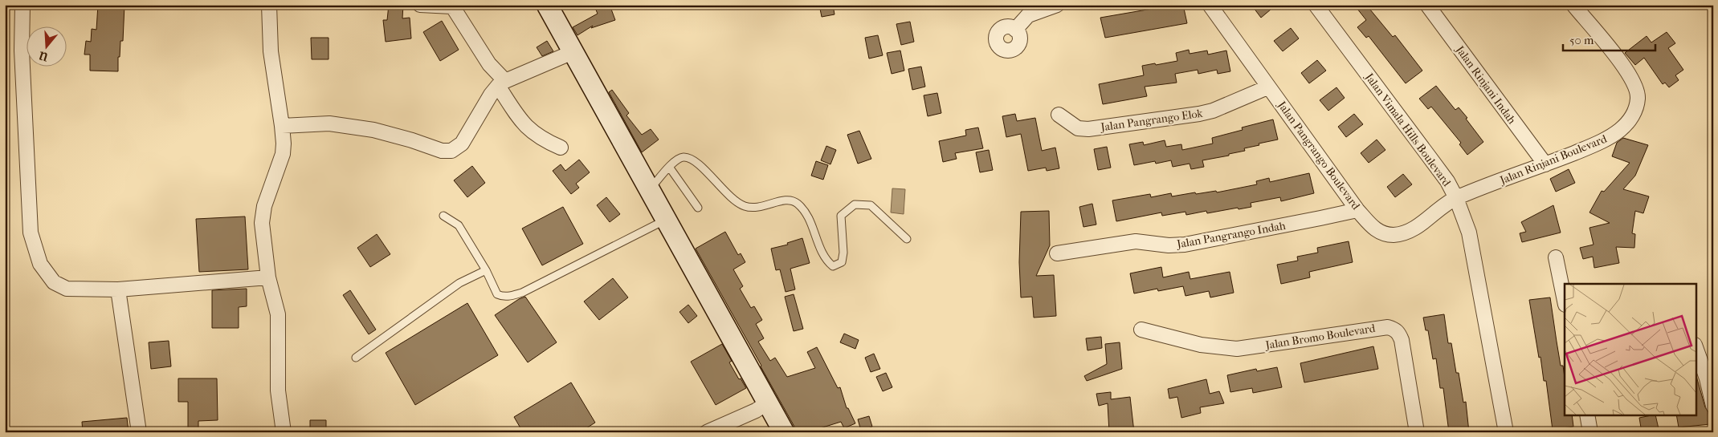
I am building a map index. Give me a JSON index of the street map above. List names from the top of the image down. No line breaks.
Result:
{"streets":{"street":["Jalan Rinjani Indah","Jalan Pangrango Elok","Jalan Vimala Hills Boulevard","Jalan Pangrango Boulevard","Jalan Rinjani Boulevard","Jalan Pangrango Indah","Jalan Bromo Boulevard"]},"crossings":[["Jalan Rinjani Indah","Jalan Rinjani Boulevard"],["Jalan Pangrango Elok","Jalan Pangrango Boulevard"],["Jalan Vimala Hills Boulevard","Jalan Pangrango Boulevard"],["Jalan Vimala Hills Boulevard","Jalan Rinjani Boulevard"],["Jalan Pangrango Boulevard","Jalan Rinjani Boulevard"],["Jalan Pangrango Boulevard","Jalan Pangrango Indah"]],"scale_bar":"50 m","north":"bottom"}
